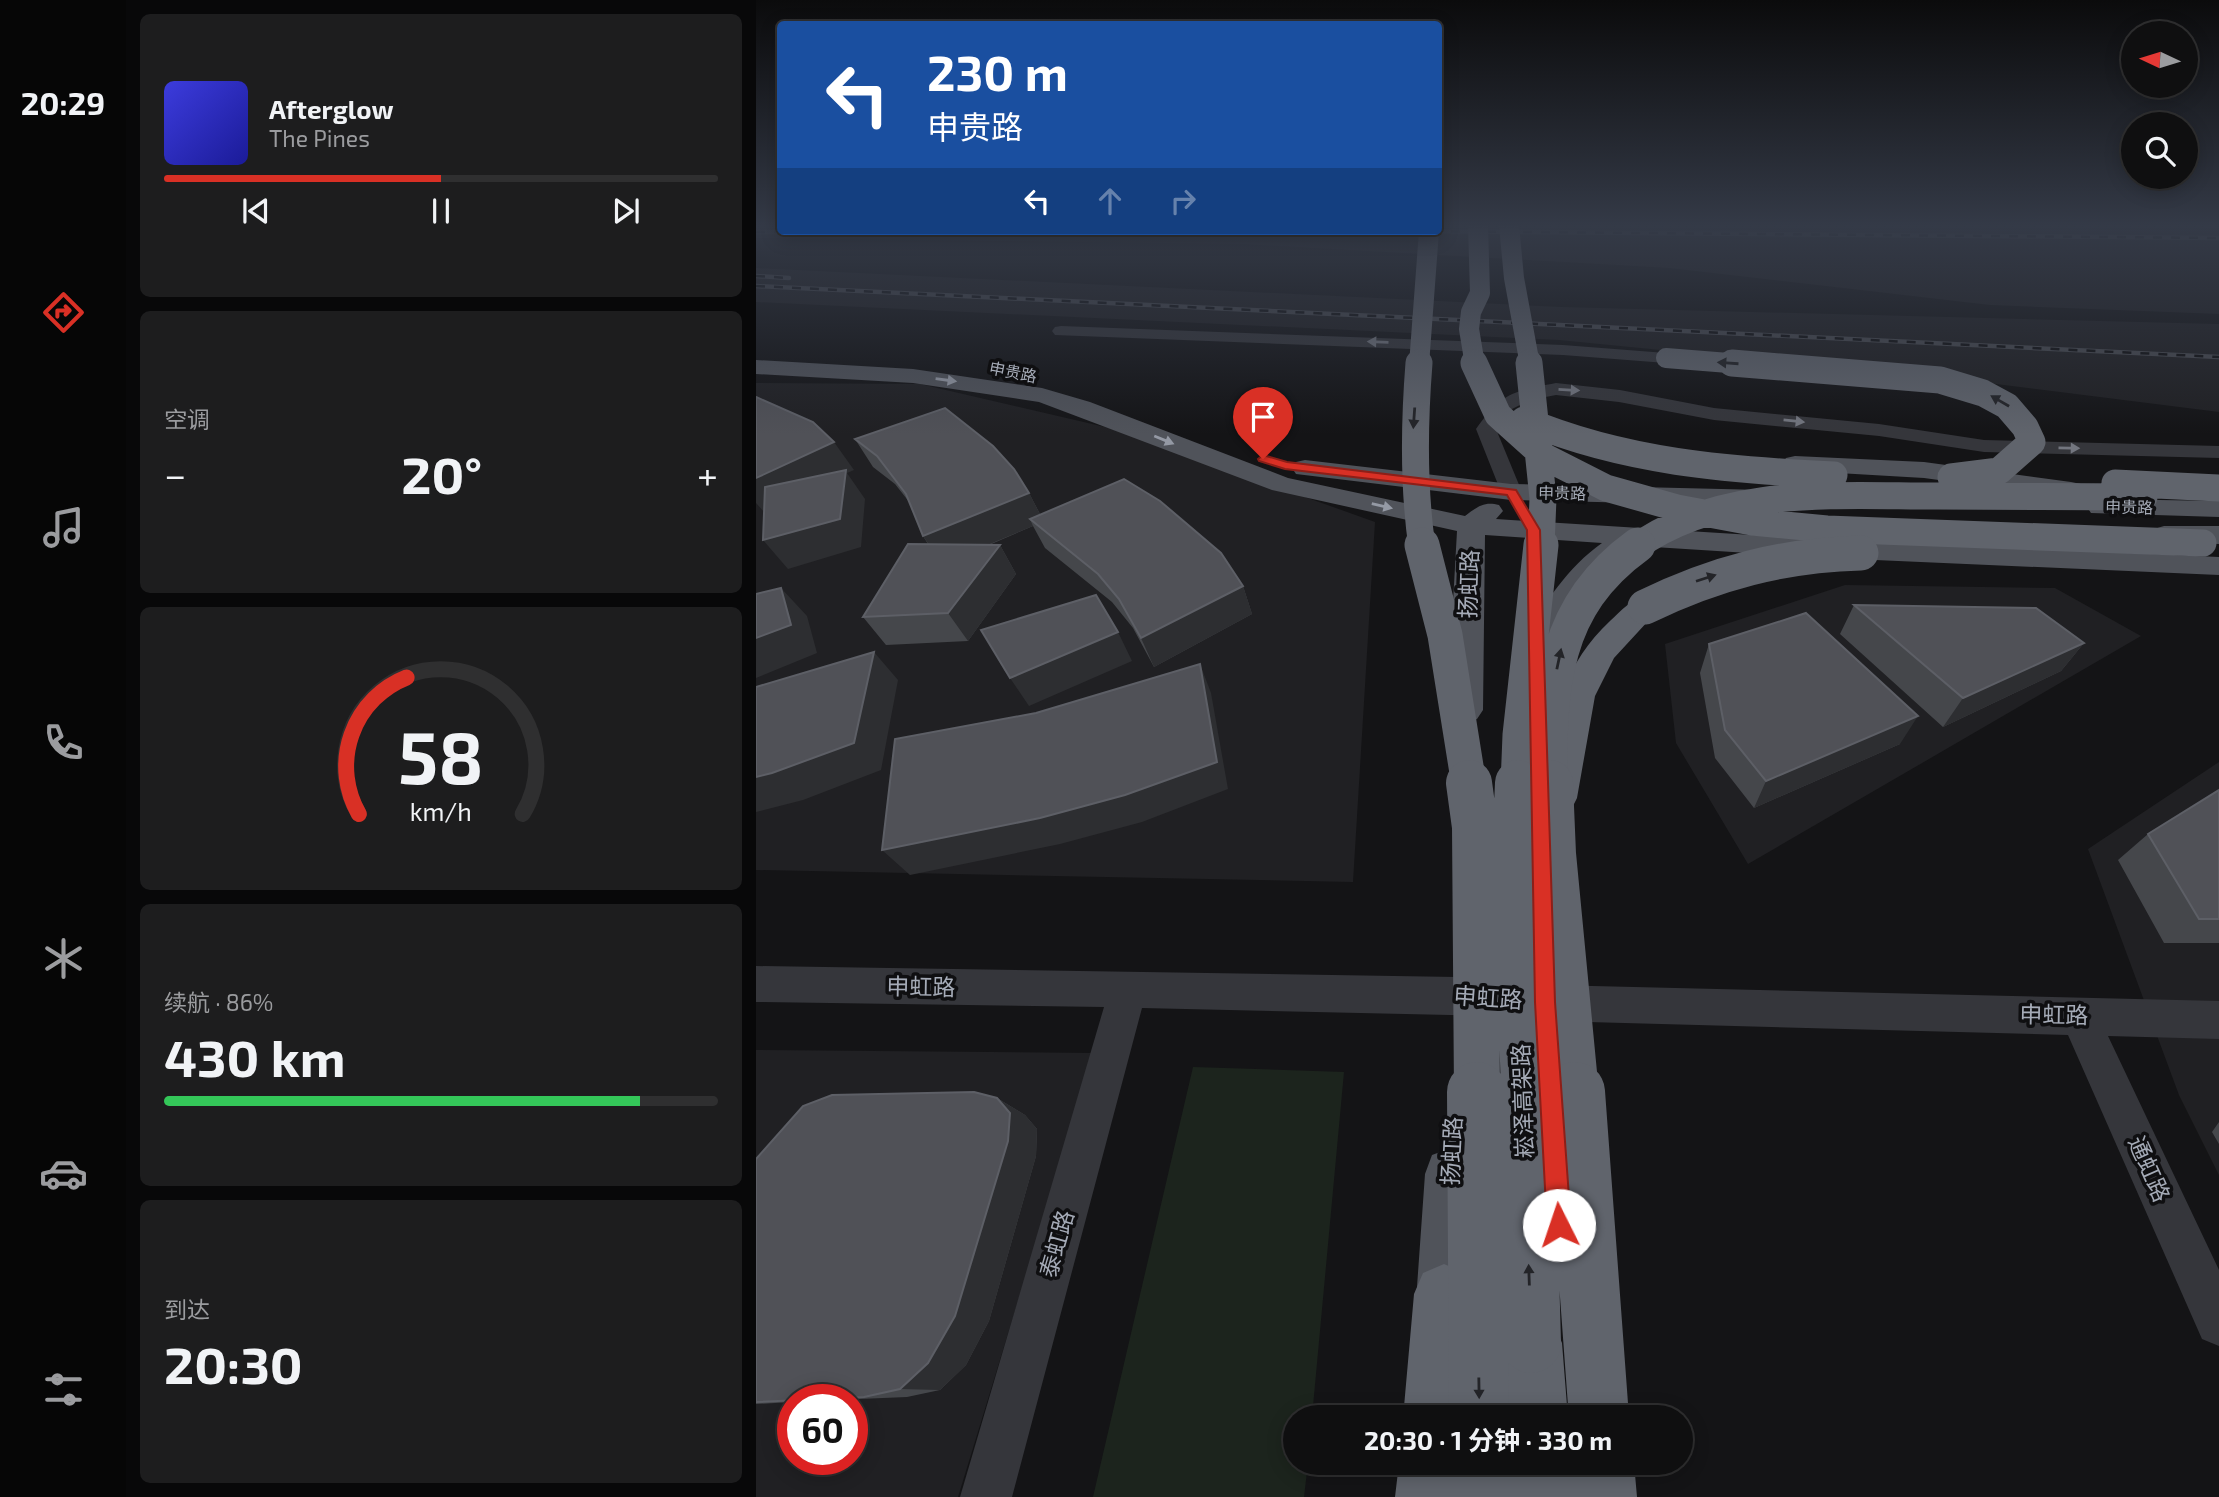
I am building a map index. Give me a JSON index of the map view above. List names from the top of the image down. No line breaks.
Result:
{"streets":{"highway":["崧泽高架路"],"main road":["申贵路","扬虹路"],"street":["申虹路","通虹路","泰虹路"]},"crossings":[["申贵路","扬虹路"],["扬虹路","申虹路"],["申虹路","通虹路"],["申虹路","泰虹路"]],"north":"left","page":{"tabs":"20:29","turn":["230 m","申贵路"],"song":["Afterglow","The Pines"],"tile":["空调",["续航 · 86%","430 km"],["到达","20:30"]],"heat":["−","20°","+"],"limit":"60","trip":"20:30 · 1 分钟 · 330 m","gauge":["58","km/h"]}}
